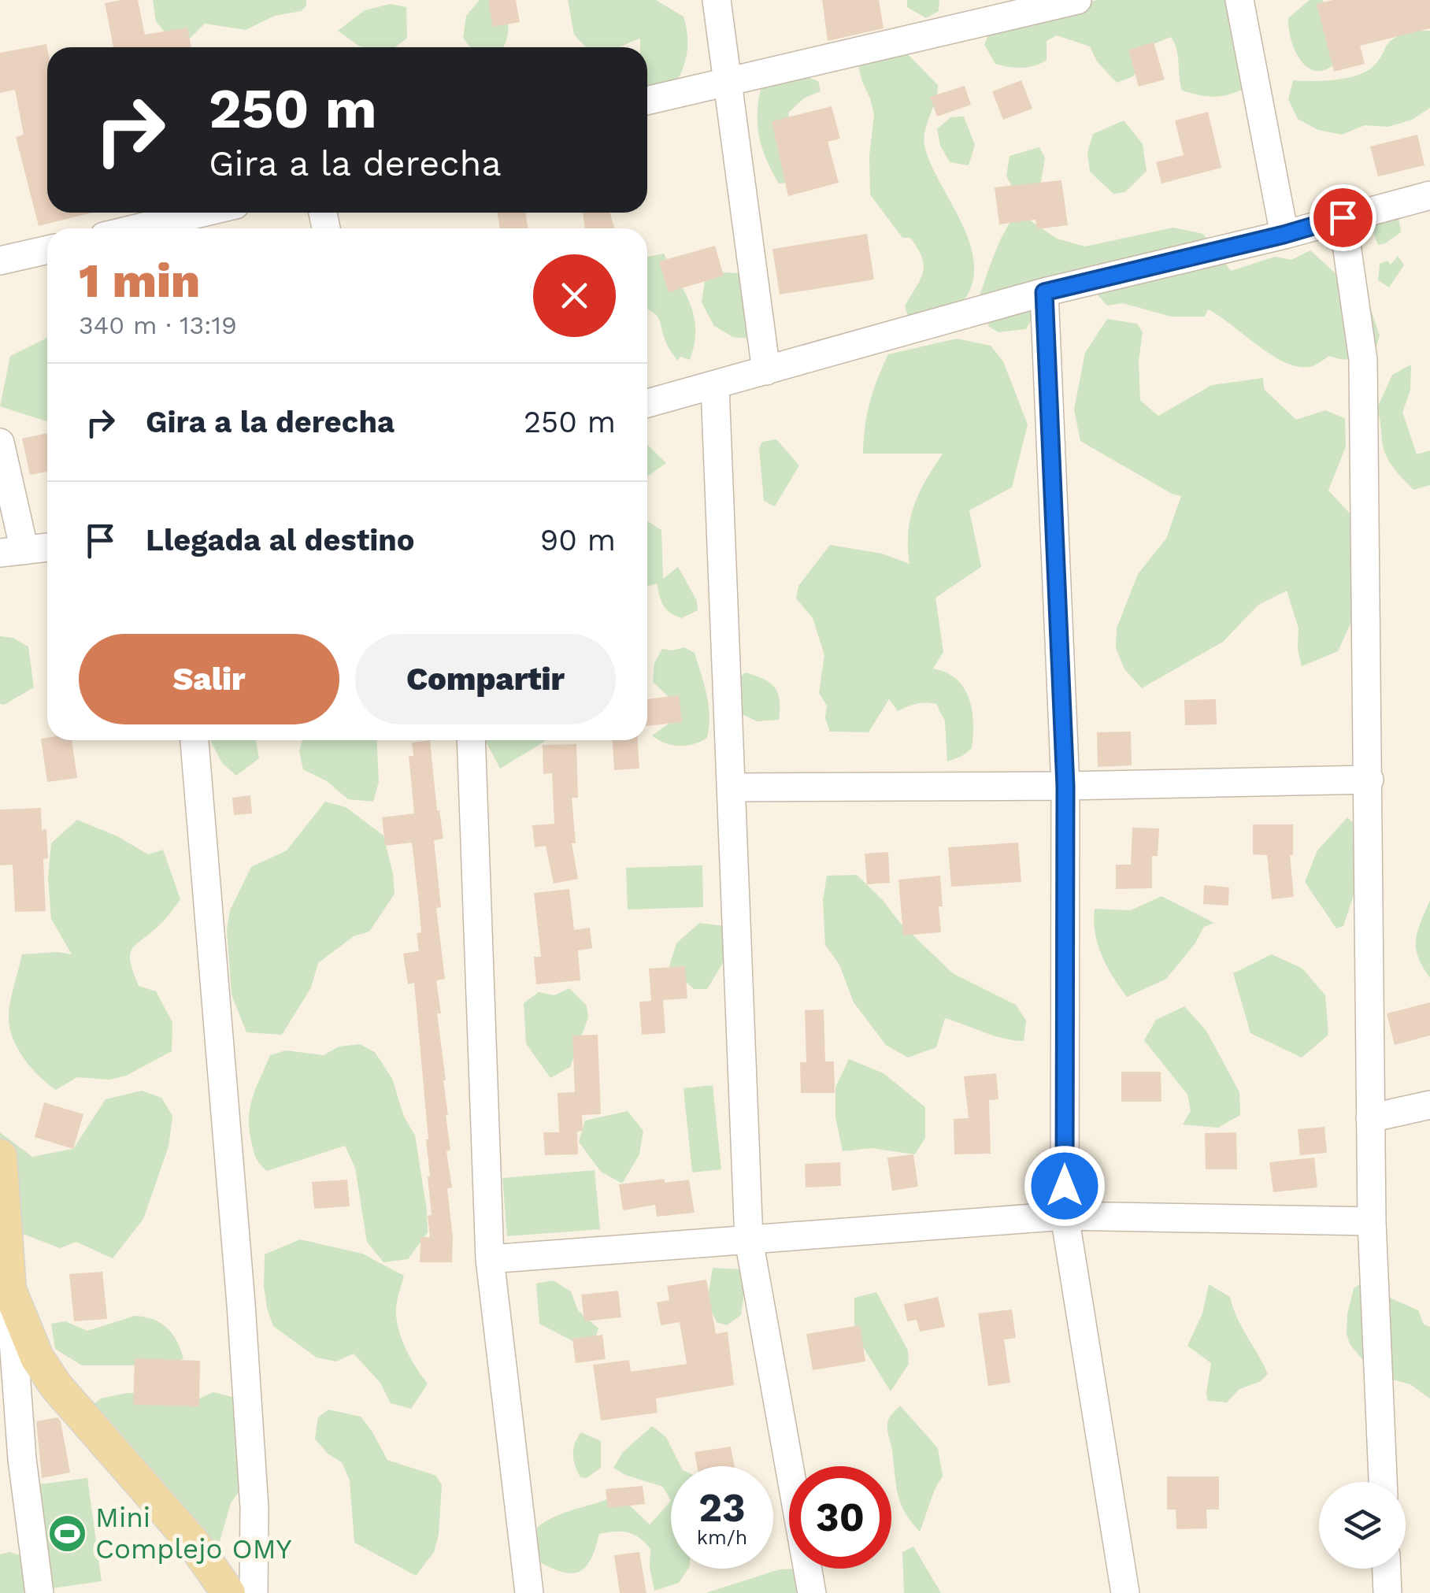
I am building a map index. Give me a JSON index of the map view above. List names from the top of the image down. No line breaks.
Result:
{"places":{"sports":["Mini Complejo OMY"]},"page":{"turn":["250 m","Gira a la derecha"],"heading":["1 min","340 m · 13:19"],"list":[{"name":"Gira a la derecha","value":"250 m"},{"name":"Llegada al destino","value":"90 m"}],"buttons":["Salir","Compartir"],"speed":"23 km/h","limit":"30"}}
